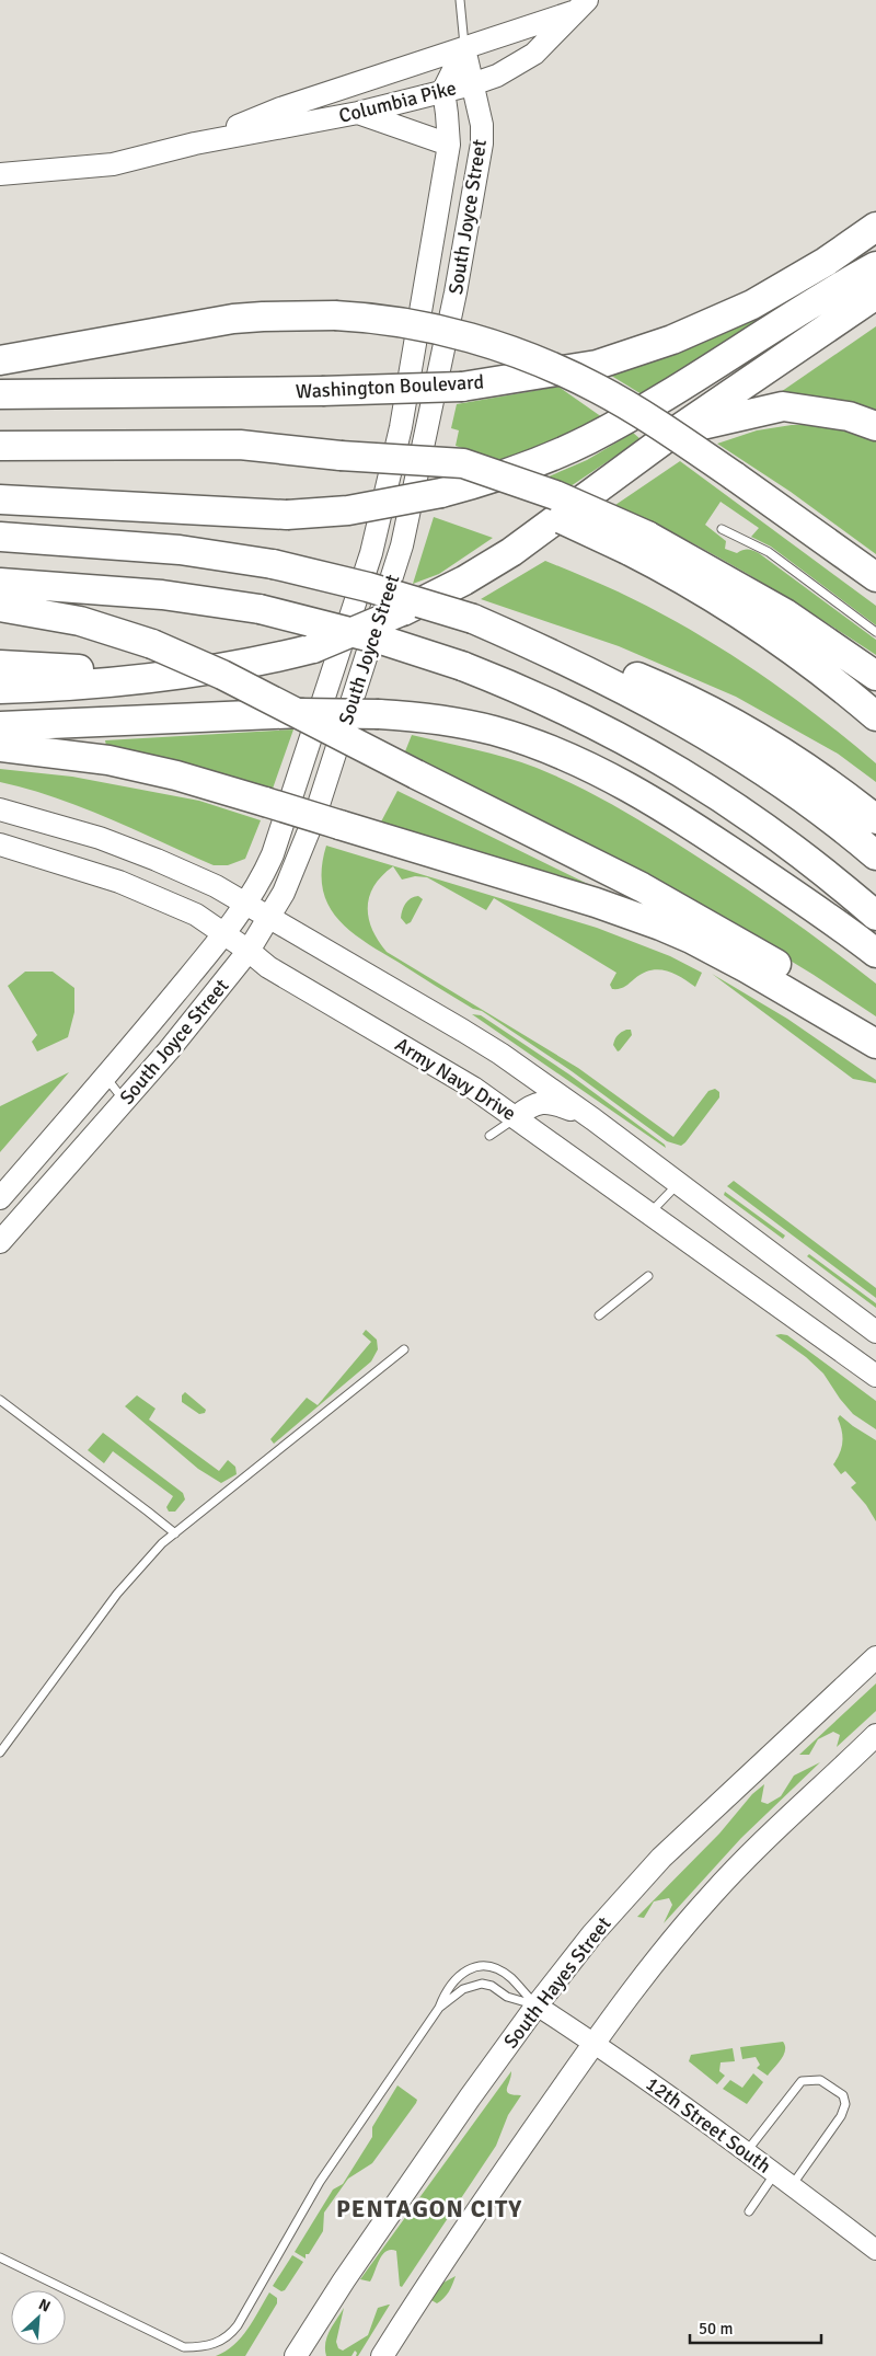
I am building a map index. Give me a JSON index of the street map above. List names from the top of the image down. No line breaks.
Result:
{"streets":{"highway":["Washington Boulevard"],"main road":["Columbia Pike","South Joyce Street","Army Navy Drive","South Hayes Street"],"street":["12th Street South"]},"crossings":[["Columbia Pike","South Joyce Street"],["South Joyce Street","Army Navy Drive"],["South Hayes Street","12th Street South"]],"districts":["PENTAGON CITY"],"scale_bar":"50 m","north":"top right"}
